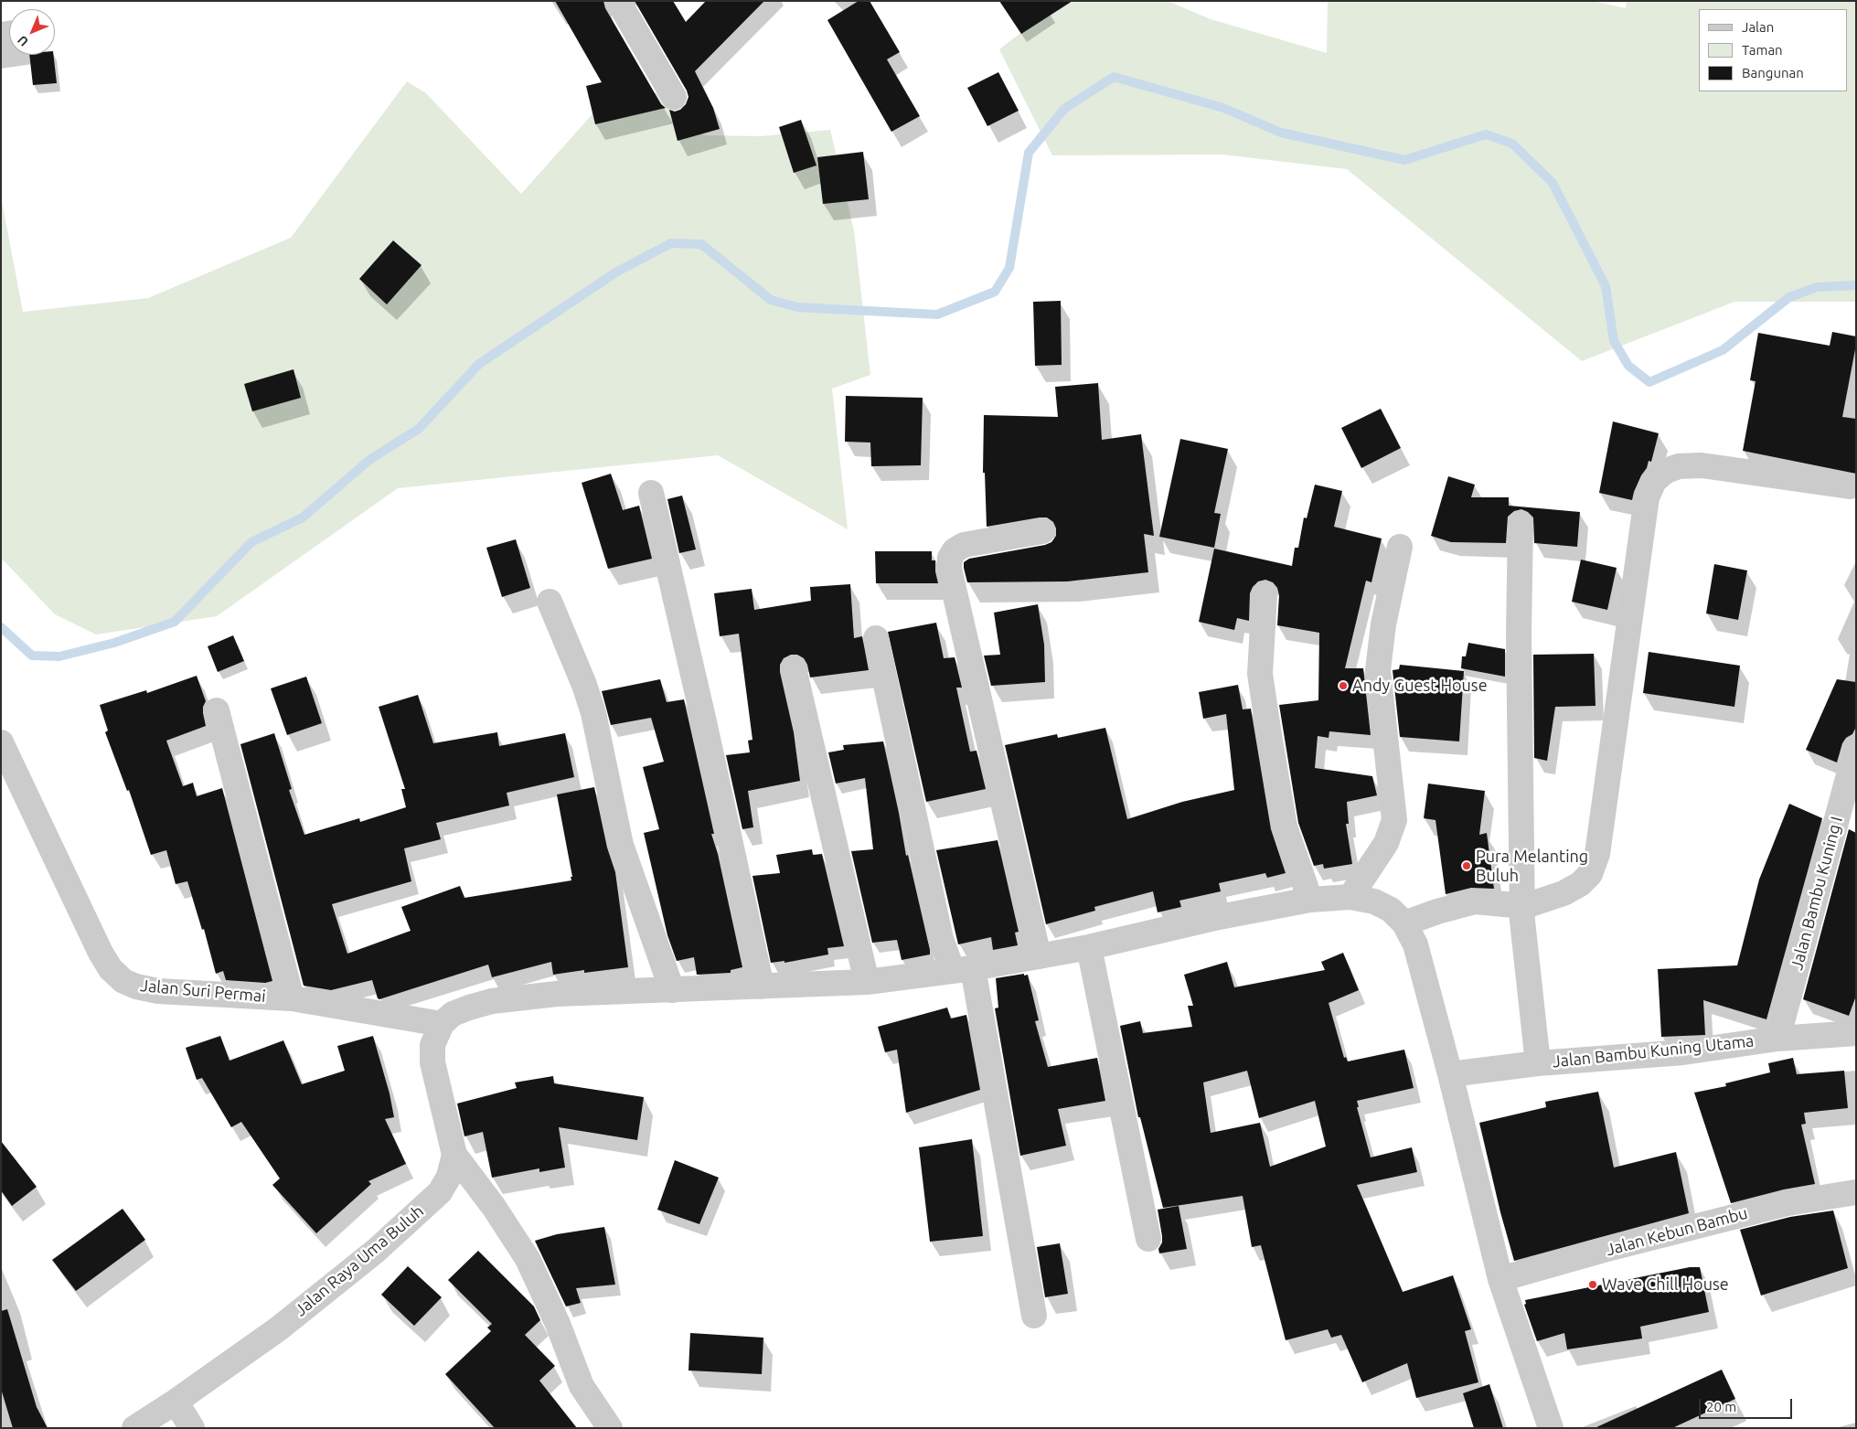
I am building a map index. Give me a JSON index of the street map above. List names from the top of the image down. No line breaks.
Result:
{"streets":{"street":["Jalan Bambu Kuning I","Jalan Suri Permai","Jalan Bambu Kuning Utama","Jalan Kebun Bambu","Jalan Raya Uma Buluh"]},"crossings":[["Jalan Bambu Kuning I","Jalan Bambu Kuning Utama"],["Jalan Suri Permai","Jalan Raya Uma Buluh"]],"places":["Andy Guest House","Pura Melanting Buluh","Wave Chill House"],"legend":["Jalan","Taman","Bangunan"],"scale_bar":"20 m","north":"bottom left"}
